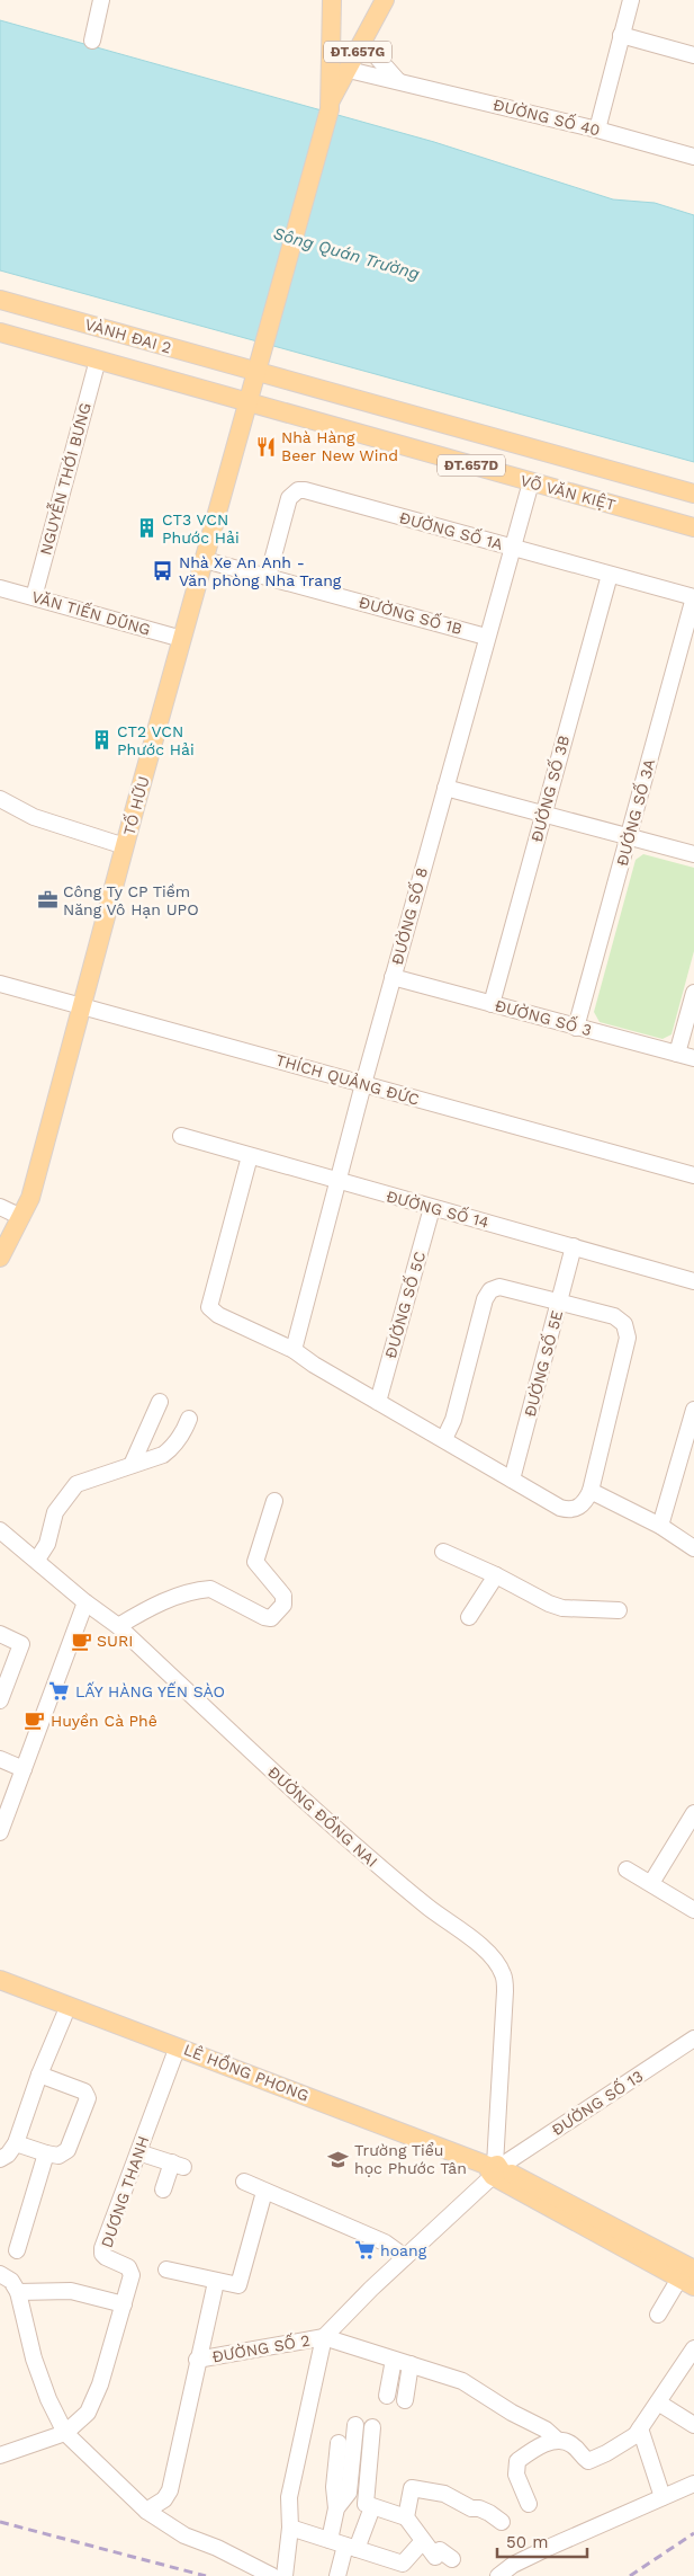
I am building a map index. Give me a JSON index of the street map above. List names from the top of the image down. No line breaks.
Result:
{"streets":{"main road":["ĐT.657G","VÀNH ĐAI 2","ĐT.657D","VÕ VĂN KIỆT","TỐ HỮU","LÊ HỒNG PHONG"],"street":["ĐƯỜNG SỐ 40","NGUYỄN THỚI BƯNG","ĐƯỜNG SỐ 1A","VĂN TIẾN DŨNG","ĐƯỜNG SỐ 1B","ĐƯỜNG SỐ 3B","ĐƯỜNG SỐ 3A","ĐƯỜNG SỐ 8","ĐƯỜNG SỐ 3","THÍCH QUẢNG ĐỨC","ĐƯỜNG SỐ 14","ĐƯỜNG SỐ 5C","ĐƯỜNG SỐ 5E","ĐƯỜNG ĐỒNG NAI","ĐƯỜNG SỐ 13","DƯƠNG THANH","ĐƯỜNG SỐ 2"]},"crossings":[["ĐT.657G","ĐƯỜNG SỐ 40"],["ĐT.657G","TỐ HỮU"],["VÀNH ĐAI 2","NGUYỄN THỚI BƯNG"],["VÀNH ĐAI 2","VÕ VĂN KIỆT"],["VÀNH ĐAI 2","TỐ HỮU"],["NGUYỄN THỚI BƯNG","VĂN TIẾN DŨNG"],["VÕ VĂN KIỆT","TỐ HỮU"],["VÕ VĂN KIỆT","ĐƯỜNG SỐ 8"],["ĐƯỜNG SỐ 1A","ĐƯỜNG SỐ 1B"],["ĐƯỜNG SỐ 1A","ĐƯỜNG SỐ 3B"],["ĐƯỜNG SỐ 1A","ĐƯỜNG SỐ 3A"],["ĐƯỜNG SỐ 1A","ĐƯỜNG SỐ 8"],["VĂN TIẾN DŨNG","TỐ HỮU"],["ĐƯỜNG SỐ 1B","TỐ HỮU"],["ĐƯỜNG SỐ 1B","ĐƯỜNG SỐ 8"],["ĐƯỜNG SỐ 3B","ĐƯỜNG SỐ 3"],["TỐ HỮU","THÍCH QUẢNG ĐỨC"],["ĐƯỜNG SỐ 3A","ĐƯỜNG SỐ 3"],["ĐƯỜNG SỐ 8","ĐƯỜNG SỐ 3"],["ĐƯỜNG SỐ 8","THÍCH QUẢNG ĐỨC"],["ĐƯỜNG SỐ 8","ĐƯỜNG SỐ 14"],["ĐƯỜNG SỐ 14","ĐƯỜNG SỐ 5C"],["ĐƯỜNG SỐ 14","ĐƯỜNG SỐ 5E"],["ĐƯỜNG ĐỒNG NAI","LÊ HỒNG PHONG"],["ĐƯỜNG ĐỒNG NAI","ĐƯỜNG SỐ 13"],["LÊ HỒNG PHONG","ĐƯỜNG SỐ 13"],["LÊ HỒNG PHONG","DƯƠNG THANH"],["ĐƯỜNG SỐ 13","ĐƯỜNG SỐ 2"]],"water":["Sông Quán Trường"],"places":{"restaurant":["Nhà Hàng Beer New Wind"],"building":["CT3 VCN Phước Hải","CT2 VCN Phước Hải"],"bus stop":["Nhà Xe An Anh - Văn phòng Nha Trang"],"office":["Công Ty CP Tiềm Năng Vô Hạn UPO"],"cafe":["SURI","Huyền Cà Phê"],"supermarket":["LẤY HÀNG YẾN SÀO","hoang"],"school or university":["Trường Tiểu học Phước Tân"]},"scale_bar":"50 m"}
